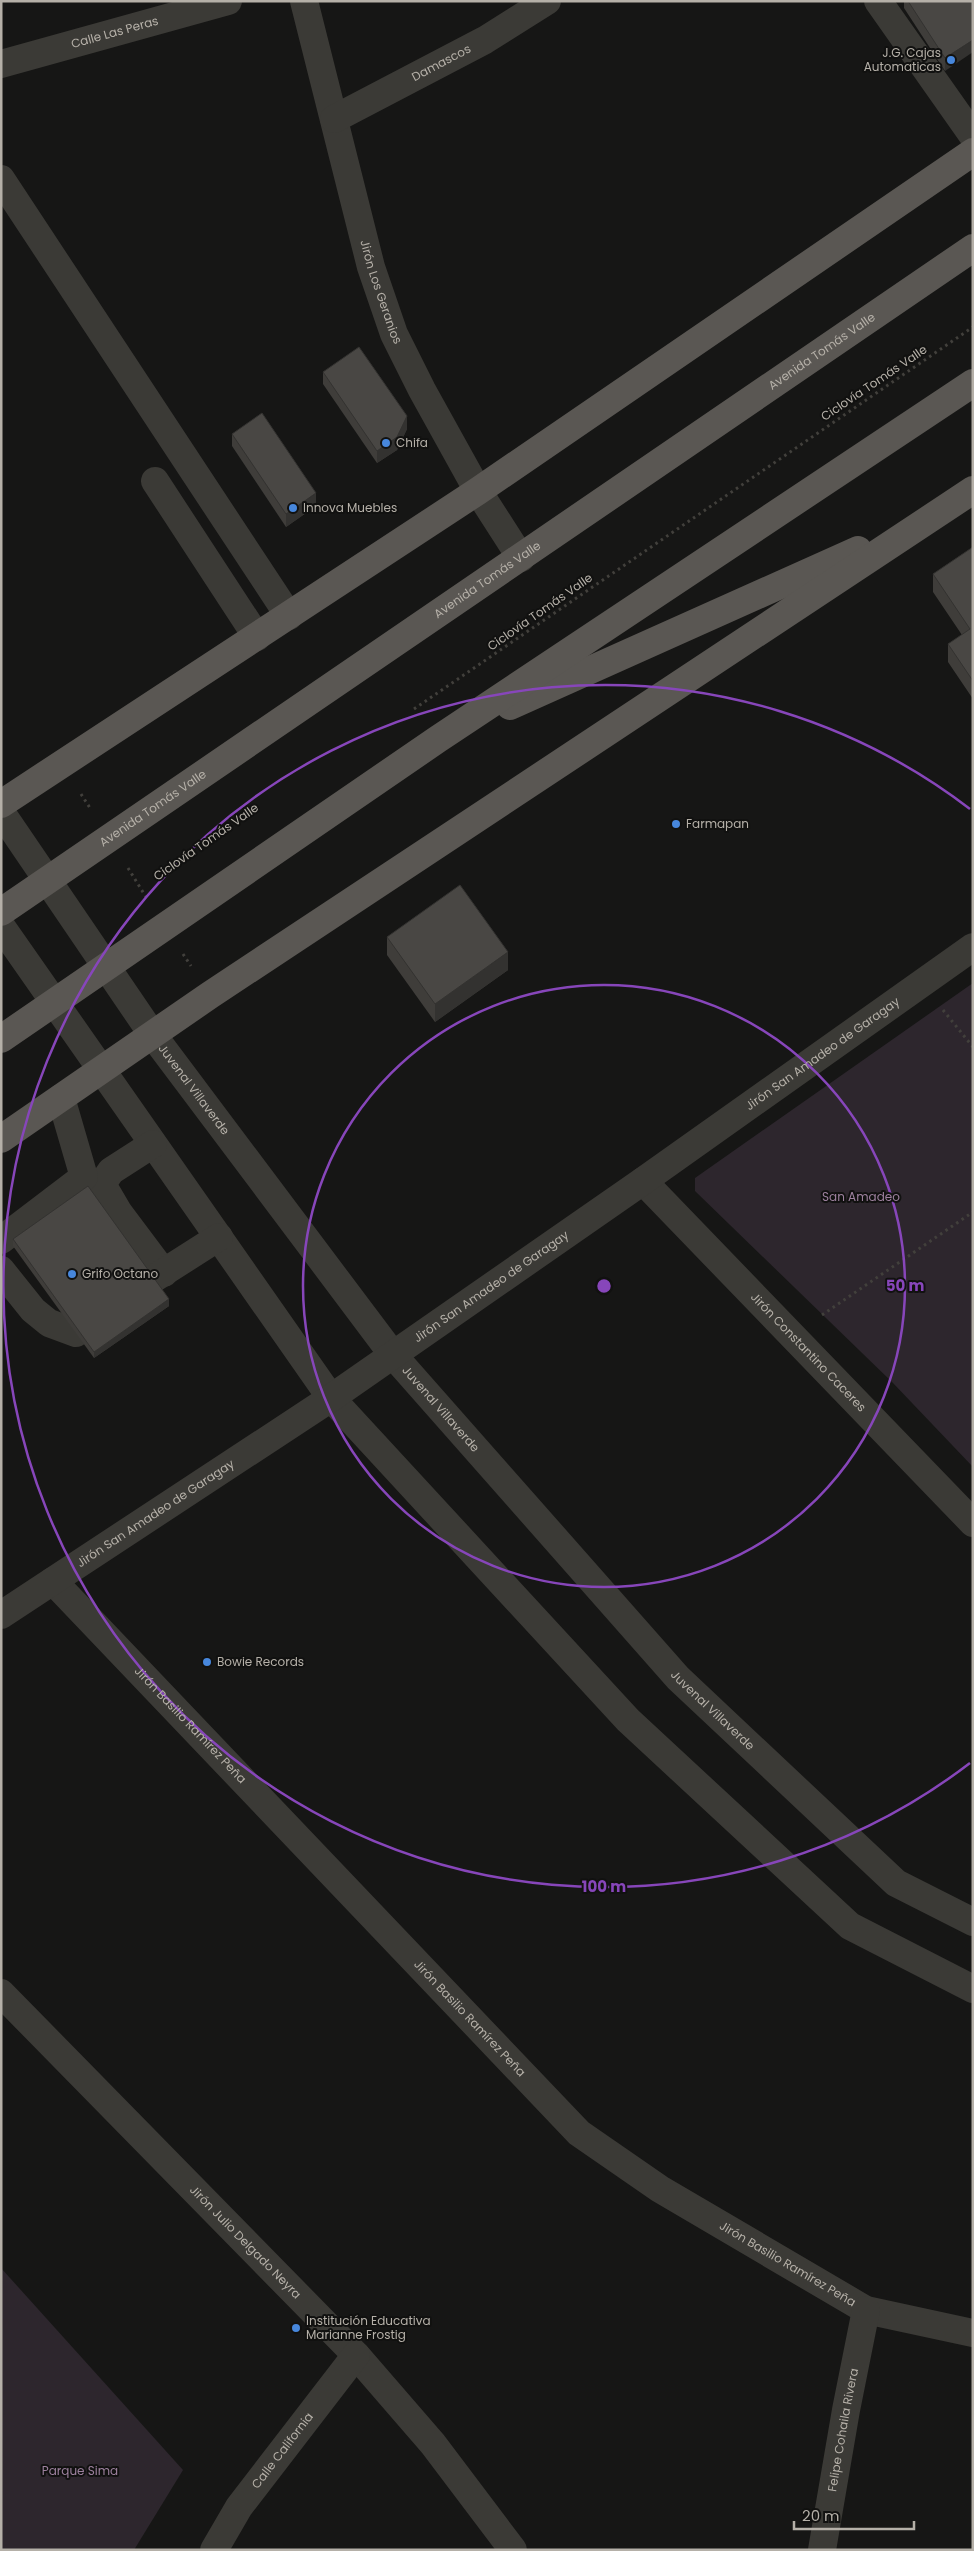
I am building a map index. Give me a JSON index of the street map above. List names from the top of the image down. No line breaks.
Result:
{"streets":{"main road":["Avenida Tomás Valle"],"street":["Calle Las Peras","Damascos","Jirón Los Geranios","Jirón San Amadeo de Garagay","Juvenal Villaverde","Jirón Constantino Caceres","Jirón Basilio Ramírez Peña","Jirón Julio Delgado Neyra","Felipe Cohaila Rivera","Calle California"],"path":["Ciclovía Tomás Valle"]},"crossings":[["Damascos","Jirón Los Geranios"],["Jirón Los Geranios","Avenida Tomás Valle"],["Avenida Tomás Valle","Juvenal Villaverde"],["Jirón San Amadeo de Garagay","Juvenal Villaverde"],["Jirón San Amadeo de Garagay","Jirón Constantino Caceres"],["Jirón San Amadeo de Garagay","Jirón Basilio Ramírez Peña"],["Jirón Basilio Ramírez Peña","Felipe Cohaila Rivera"],["Jirón Julio Delgado Neyra","Calle California"]],"parks":["San Amadeo","Parque Sima"],"places":["J.G. Cajas Automaticas","Chifa","Innova Muebles","Farmapan","Grifo Octano","Bowie Records","Institución Educativa Marianne Frostig"],"scale_bar":"20 m","rings":["50 m","100 m"]}
